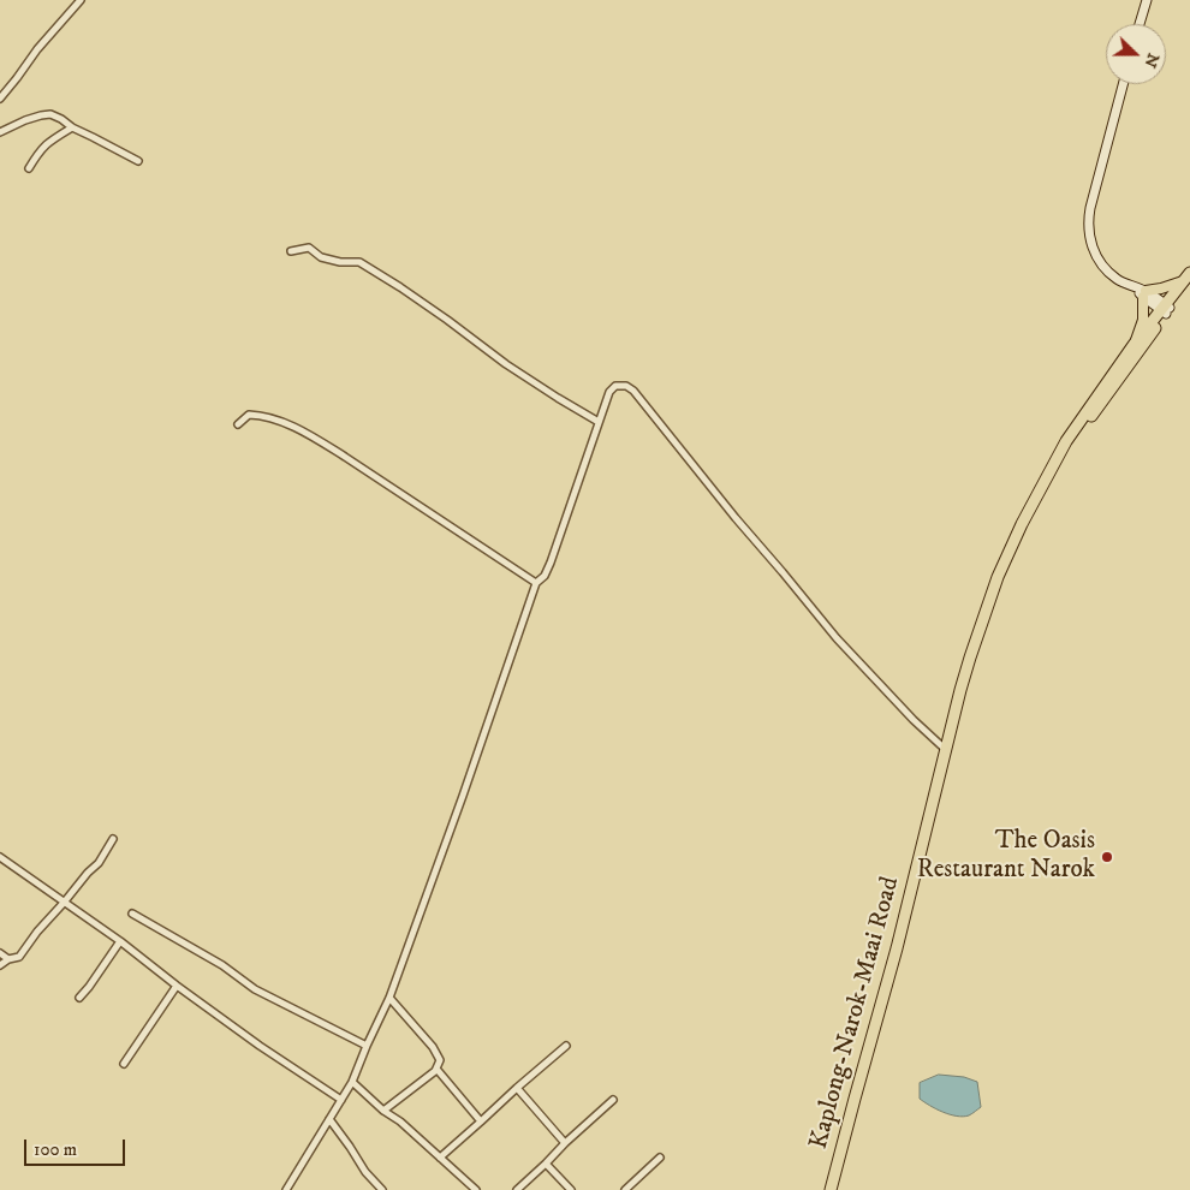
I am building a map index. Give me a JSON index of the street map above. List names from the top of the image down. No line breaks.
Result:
{"streets":{"highway":["Kaplong-Narok-Maai Road"]},"places":["The Oasis Restaurant Narok"],"scale_bar":"100 m","north":"right"}
